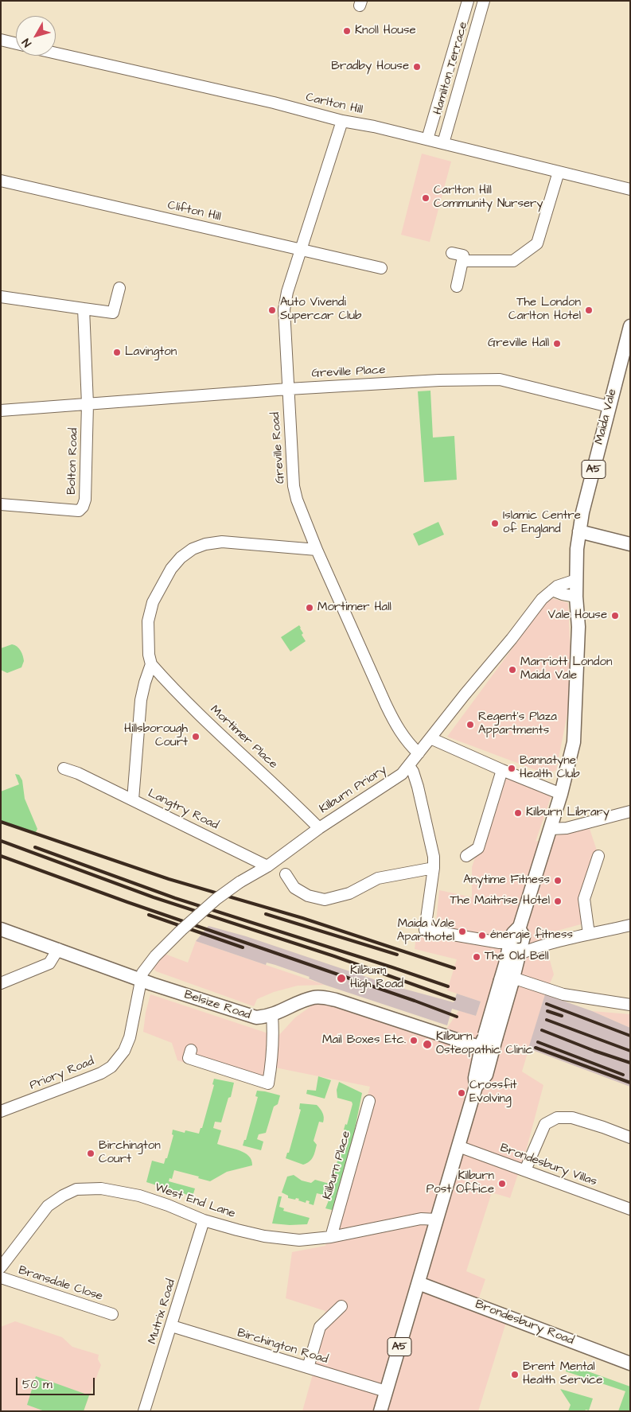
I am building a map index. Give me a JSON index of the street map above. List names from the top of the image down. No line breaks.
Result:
{"streets":{"main road":["Maida Vale","A5","Belsize Road","Brondesbury Road"],"street":["Hamilton Terrace","Carlton Hill","Clifton Hill","Greville Place","Greville Road","Bolton Road","Mortimer Place","Kilburn Priory","Langtry Road","Priory Road","Kilburn Place","Brondesbury Villas","West End Lane","Bransdale Close","Mutrix Road","Birchington Road"]},"crossings":[["Hamilton Terrace","Carlton Hill"],["Carlton Hill","Greville Road"],["Clifton Hill","Greville Road"],["Greville Place","Maida Vale"],["Greville Place","Greville Road"],["Greville Place","Bolton Road"],["Maida Vale","A5"],["Greville Road","Kilburn Priory"],["A5","Kilburn Priory"],["A5","Belsize Road"],["A5","Brondesbury Villas"],["A5","West End Lane"],["A5","Brondesbury Road"],["A5","Birchington Road"],["Mortimer Place","Kilburn Priory"],["Kilburn Priory","Langtry Road"],["Kilburn Priory","Belsize Road"],["Kilburn Priory","Priory Road"],["Belsize Road","Priory Road"],["Kilburn Place","West End Lane"],["West End Lane","Mutrix Road"],["Mutrix Road","Birchington Road"]],"places":["Knoll House","Bradby House","Carlton Hill Community Nursery","Auto Vivendi Supercar Club","The London Carlton Hotel","Greville Hall","Lavington","Islamic Centre of England","Mortimer Hall","Vale House","Marriott London Maida Vale","Regent's Plaza Appartments","Hillsborough Court","Bannatyne Health Club","Kilburn Library","Anytime Fitness","The Maitrise Hotel","Maida Vale Aparthotel","énergie fitness","The Old Bell","Kilburn High Road","Mail Boxes Etc.","Kilburn Osteopathic Clinic","Crossfit Evolving","Birchington Court","Kilburn Post Office","Brent Mental Health Service"],"scale_bar":"50 m","north":"bottom left"}
